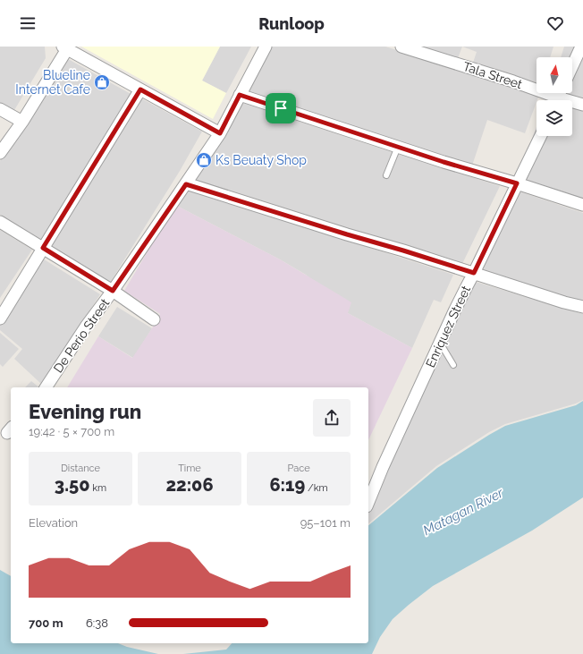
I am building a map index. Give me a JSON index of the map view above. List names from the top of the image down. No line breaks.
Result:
{"streets":{"street":["Tala Street","Enriquez Street","De Perio Street"]},"water":["Matagan River"],"places":{"shop":["Blueline Internet Cafe","Ks Beuaty Shop"]},"north":"top","page":{"header":"Runloop","heading":["Evening run","19:42 · 5 × 700 m"],"stats":[["Distance","3.50 km"],["Time","22:06"],["Pace","6:19 /km"]],"chart":["Elevation","95–101 m"],"list":[{"name":"700 m","note":"6:38"}]}}
